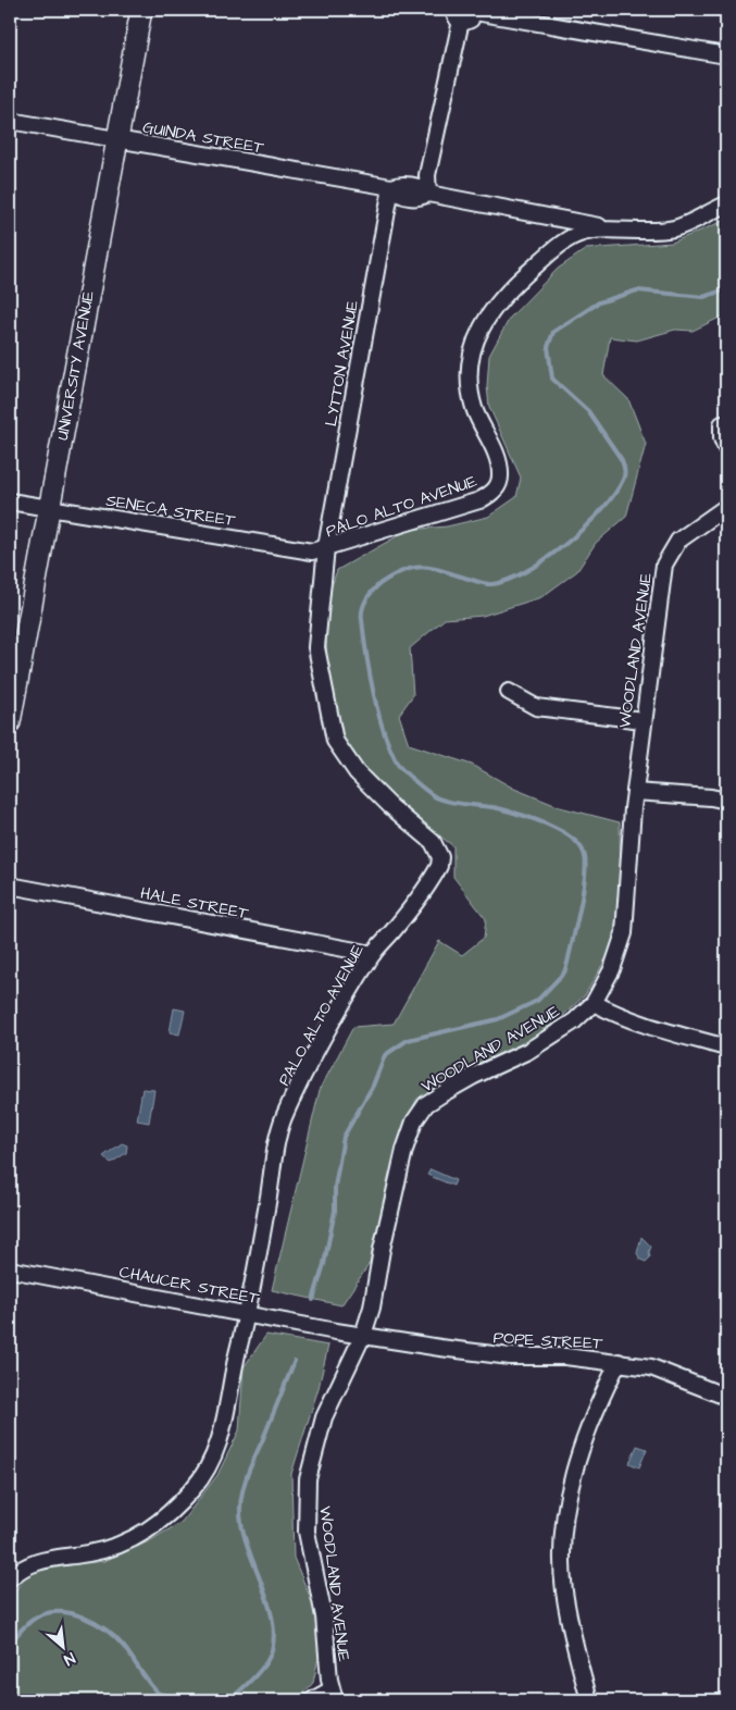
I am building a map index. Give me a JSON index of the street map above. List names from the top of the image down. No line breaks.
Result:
{"streets":{"main road":["UNIVERSITY AVENUE"],"street":["GUINDA STREET","LYTTON AVENUE","PALO ALTO AVENUE","SENECA STREET","WOODLAND AVENUE","HALE STREET","CHAUCER STREET","POPE STREET"]},"crossings":[["GUINDA STREET","LYTTON AVENUE"],["GUINDA STREET","UNIVERSITY AVENUE"],["GUINDA STREET","PALO ALTO AVENUE"],["LYTTON AVENUE","PALO ALTO AVENUE"],["LYTTON AVENUE","SENECA STREET"],["UNIVERSITY AVENUE","SENECA STREET"],["PALO ALTO AVENUE","SENECA STREET"],["PALO ALTO AVENUE","HALE STREET"],["PALO ALTO AVENUE","CHAUCER STREET"],["WOODLAND AVENUE","CHAUCER STREET"],["WOODLAND AVENUE","POPE STREET"],["CHAUCER STREET","POPE STREET"]],"north":"bottom right"}
